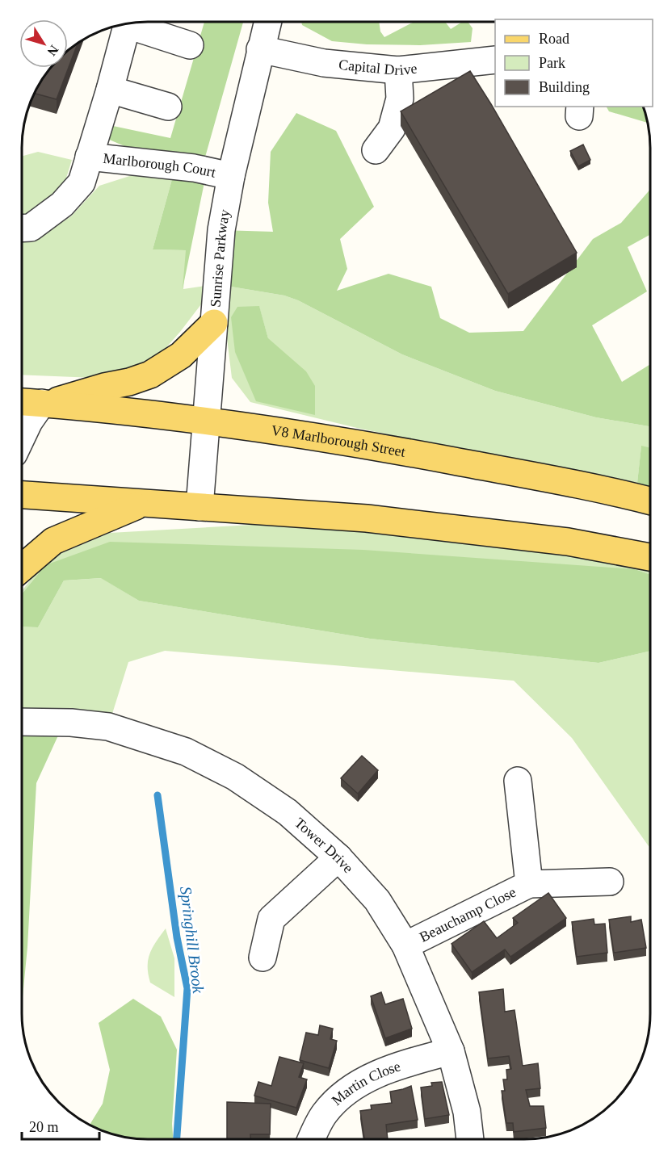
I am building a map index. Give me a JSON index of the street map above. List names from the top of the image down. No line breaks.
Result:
{"streets":{"main road":["V8 Marlborough Street"],"street":["Capital Drive","Marlborough Court","Sunrise Parkway","Tower Drive","Beauchamp Close","Martin Close"]},"crossings":[["Capital Drive","Sunrise Parkway"],["Marlborough Court","Sunrise Parkway"],["Sunrise Parkway","V8 Marlborough Street"],["Tower Drive","Beauchamp Close"],["Tower Drive","Martin Close"]],"water":["Springhill Brook"],"legend":["Road","Park","Building"],"scale_bar":"20 m","north":"bottom right"}
